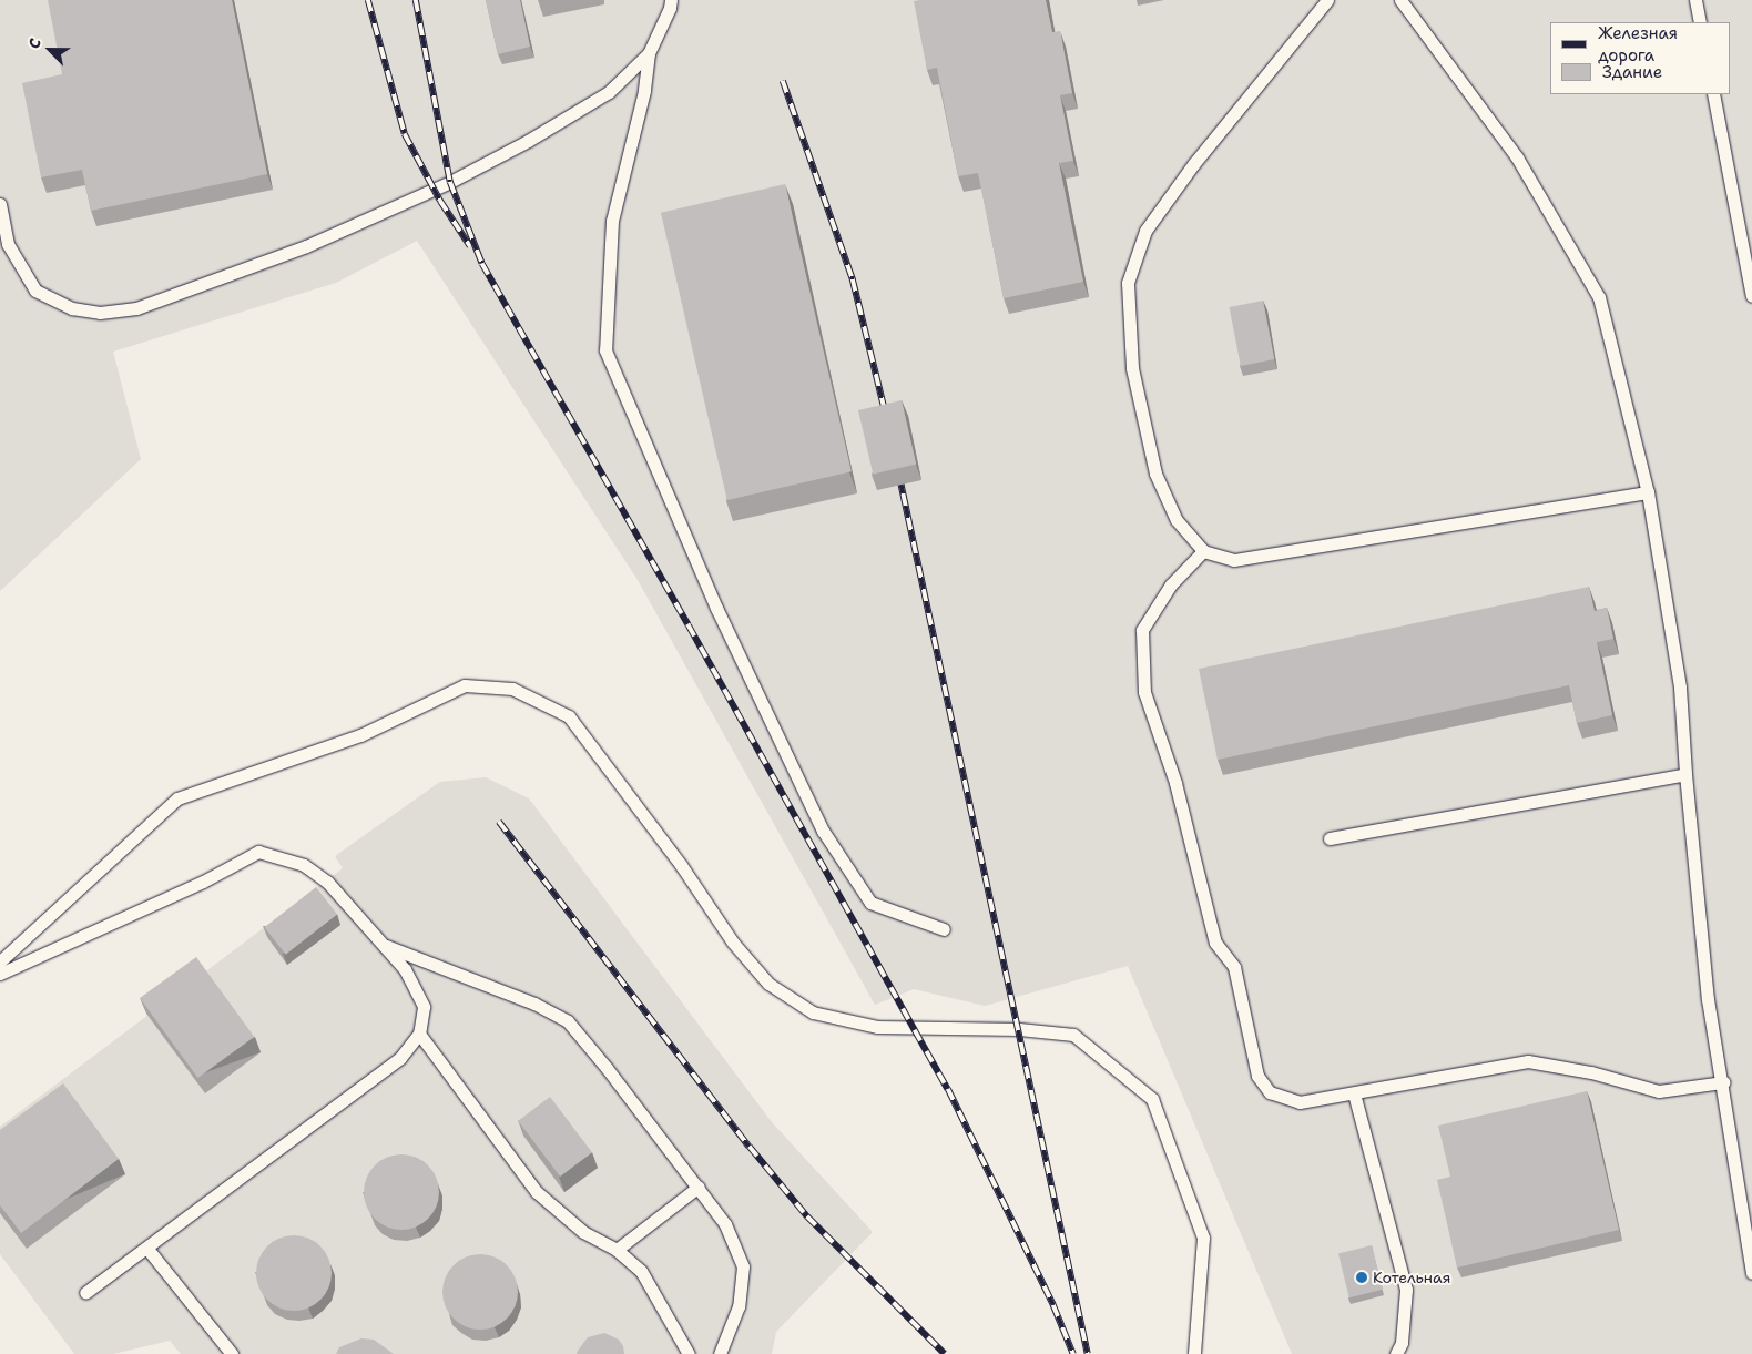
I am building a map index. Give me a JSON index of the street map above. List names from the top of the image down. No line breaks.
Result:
{"places":["Котельная"],"legend":["Железная дорога","Здание"],"north":"top left"}
